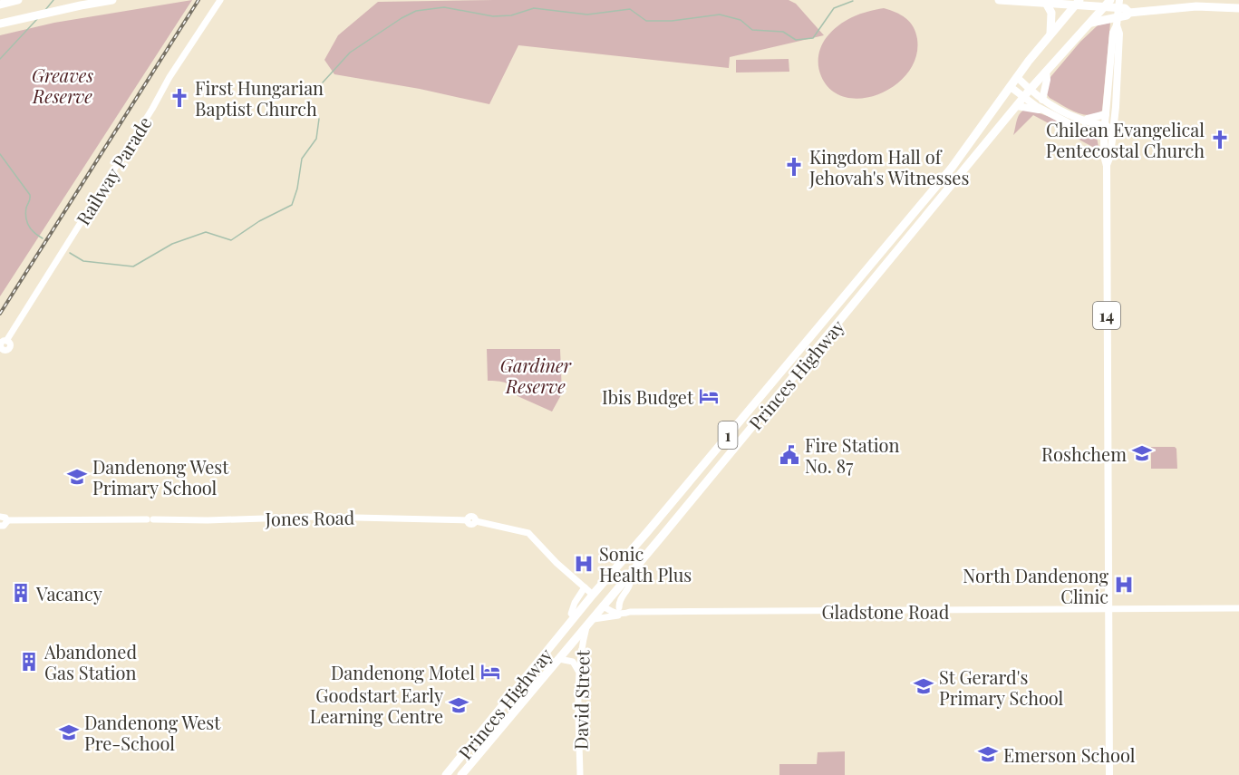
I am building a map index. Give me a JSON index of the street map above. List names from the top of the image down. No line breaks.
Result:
{"streets":{"highway":["Princes Highway","1"],"main road":["Railway Parade","14","Jones Road","Gladstone Road","David Street"]},"crossings":[["14","Gladstone Road"],["Princes Highway","Gladstone Road"],["Princes Highway","David Street"]],"parks":["Greaves Reserve","Gardiner Reserve"],"places":{"church":["First Hungarian Baptist Church","Chilean Evangelical Pentecostal Church","Kingdom Hall of Jehovah's Witnesses"],"hotel":["Ibis Budget","Dandenong Motel"],"school or university":["Roshchem","Dandenong West Primary School","St Gerard's Primary School","Goodstart Early Learning Centre","Dandenong West Pre-School","Emerson School"],"public building":["Fire Station No. 87"],"hospital":["Sonic Health Plus","North Dandenong Clinic"],"building":["Vacancy","Abandoned Gas Station"]}}
